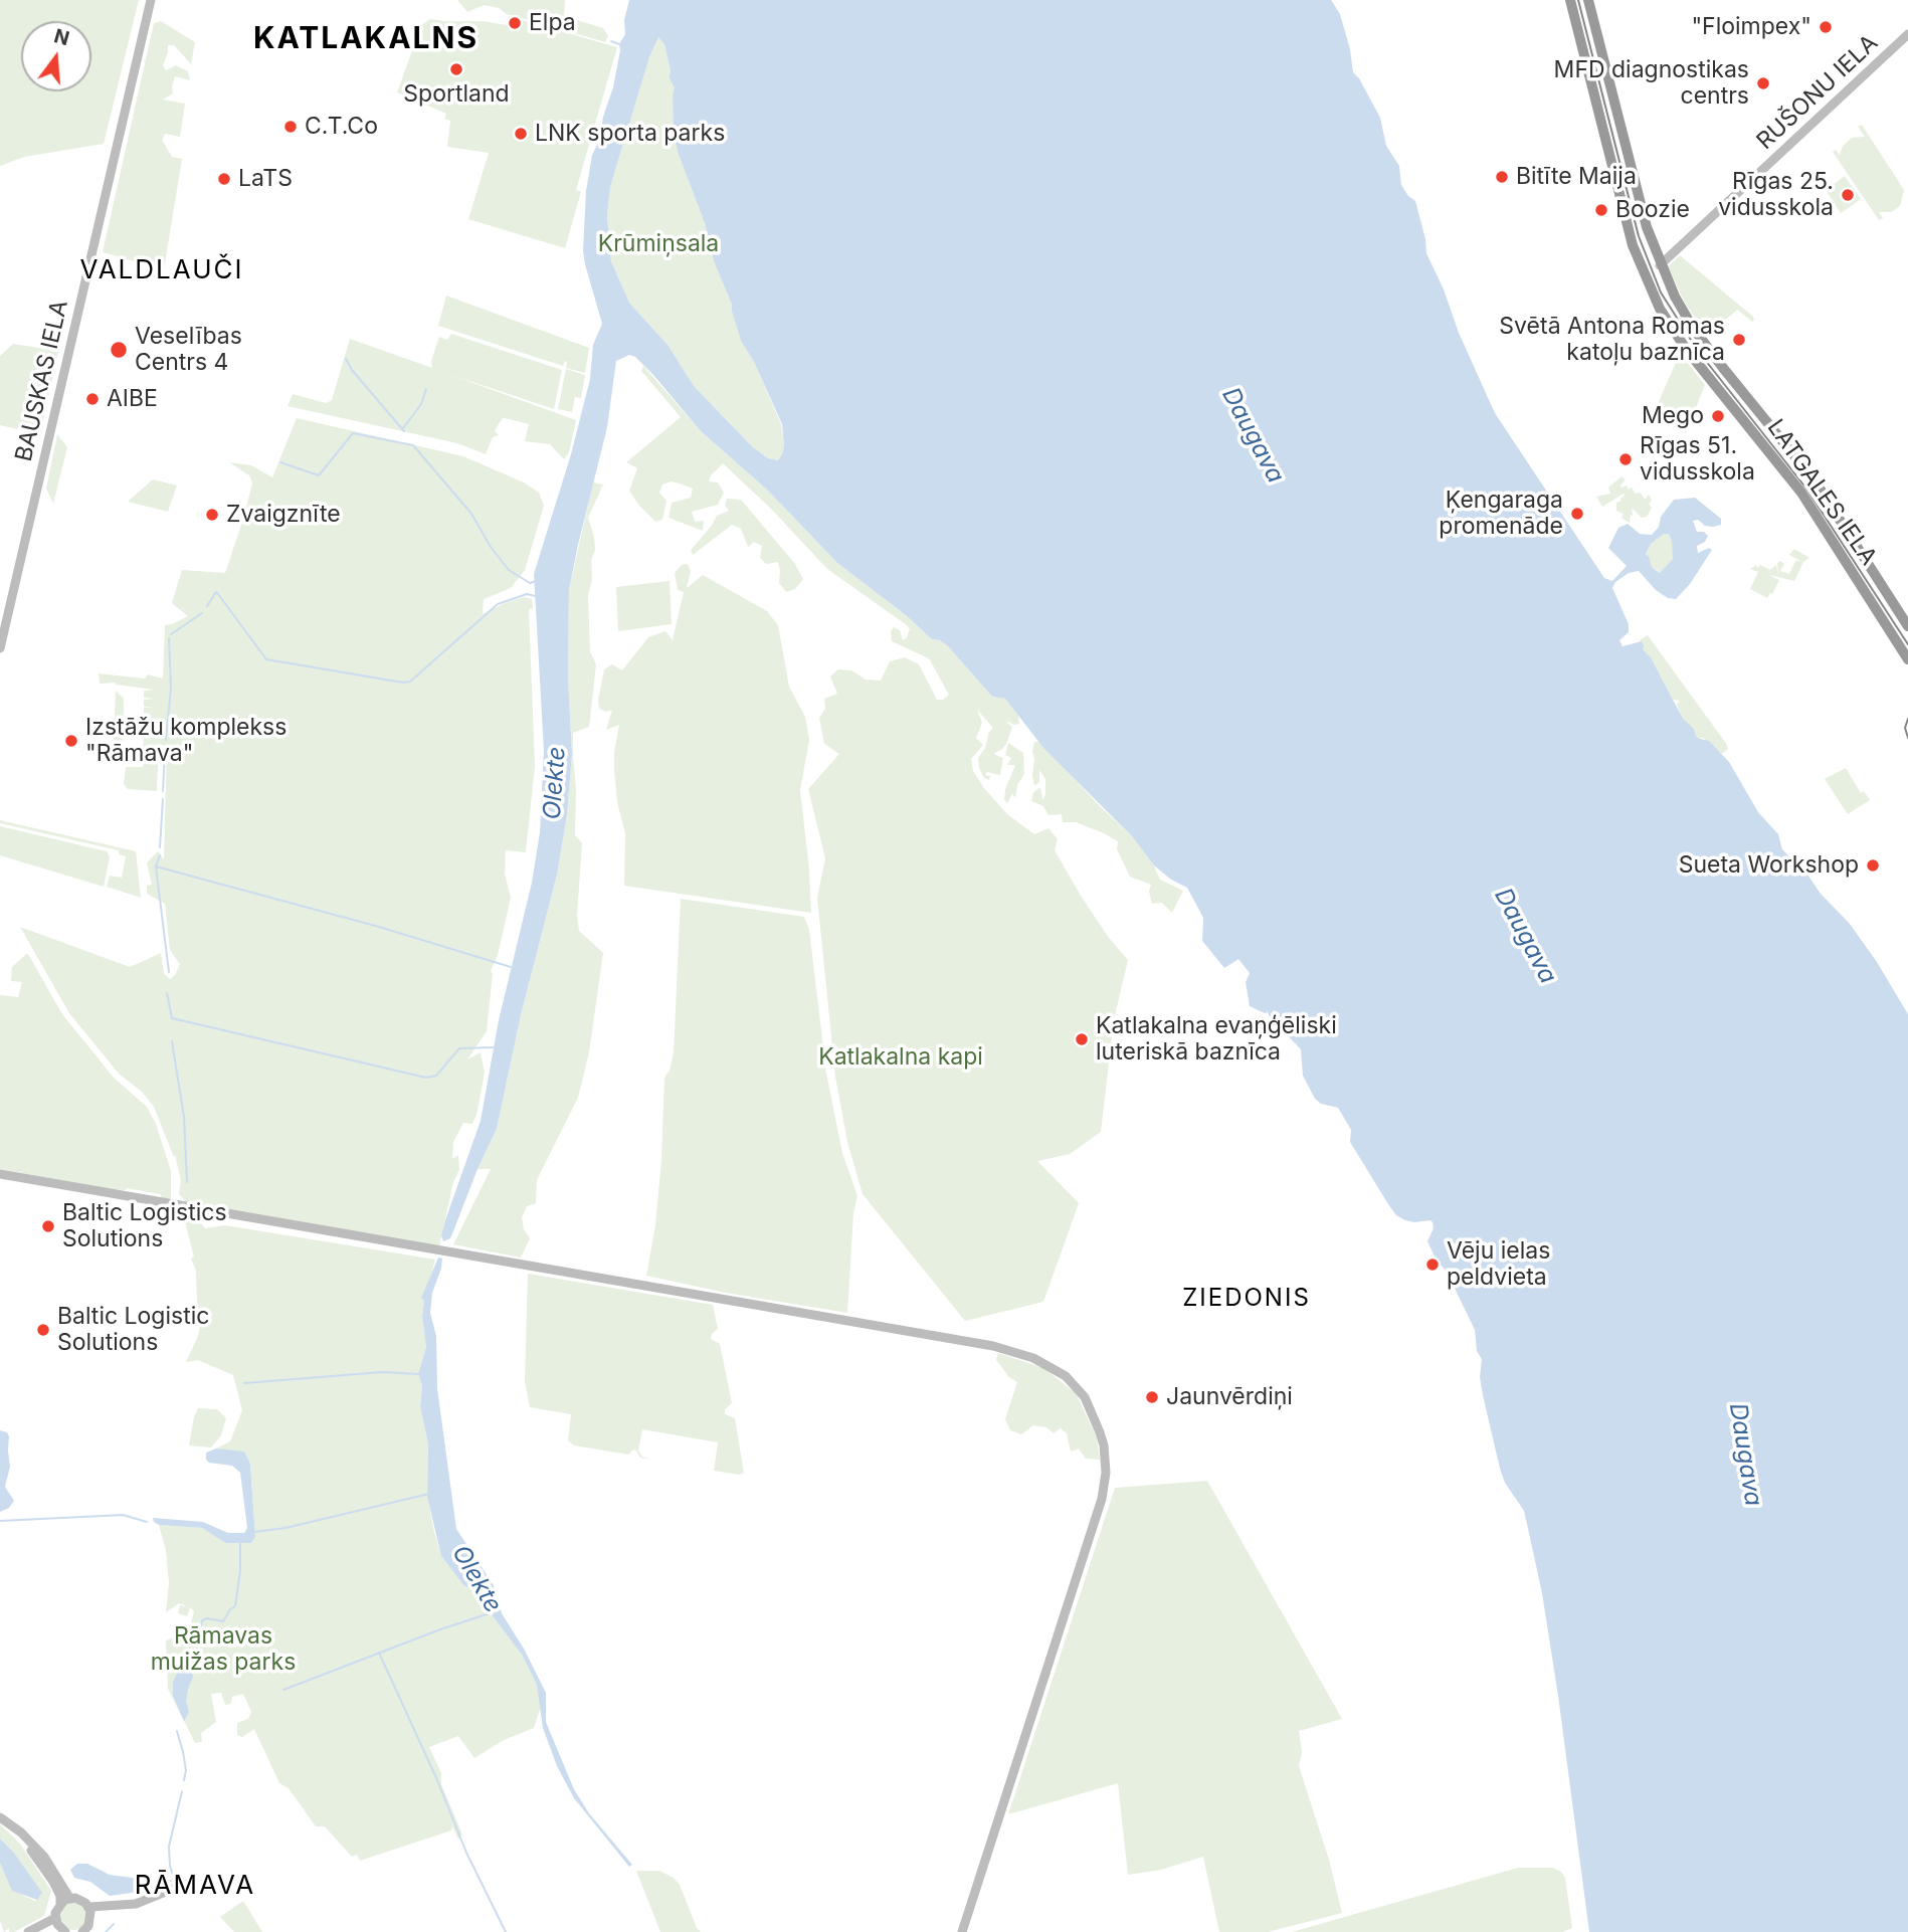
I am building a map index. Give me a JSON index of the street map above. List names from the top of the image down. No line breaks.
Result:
{"streets":{"highway":["LATGALES IELA"],"main road":["RUŠONU IELA","BAUSKAS IELA"]},"crossings":[["RUŠONU IELA","LATGALES IELA"]],"districts":["KATLAKALNS","VALDLAUČI","ZIEDONIS","RĀMAVA"],"water":["Daugava","Olekte"],"parks":["Krūmiņsala","Katlakalna kapi","Rāmavas muižas parks"],"places":["Elpa","\"Floimpex\"","Sportland","MFD diagnostikas centrs","C.T.Co","LNK sporta parks","Bitīte Maija","LaTS","Rīgas 25. vidusskola","Boozie","Svētā Antona Romas katoļu baznīca","Veselības Centrs 4","AIBE","Mego","Rīgas 51. vidusskola","Ķengaraga promenāde","Zvaigznīte","Izstāžu komplekss \"Rāmava\"","Sueta Workshop","Katlakalna evaņģēliski luteriskā baznīca","Baltic Logistics Solutions","Vēju ielas peldvieta","Baltic Logistic Solutions","Jaunvērdiņi"],"north":"top"}
